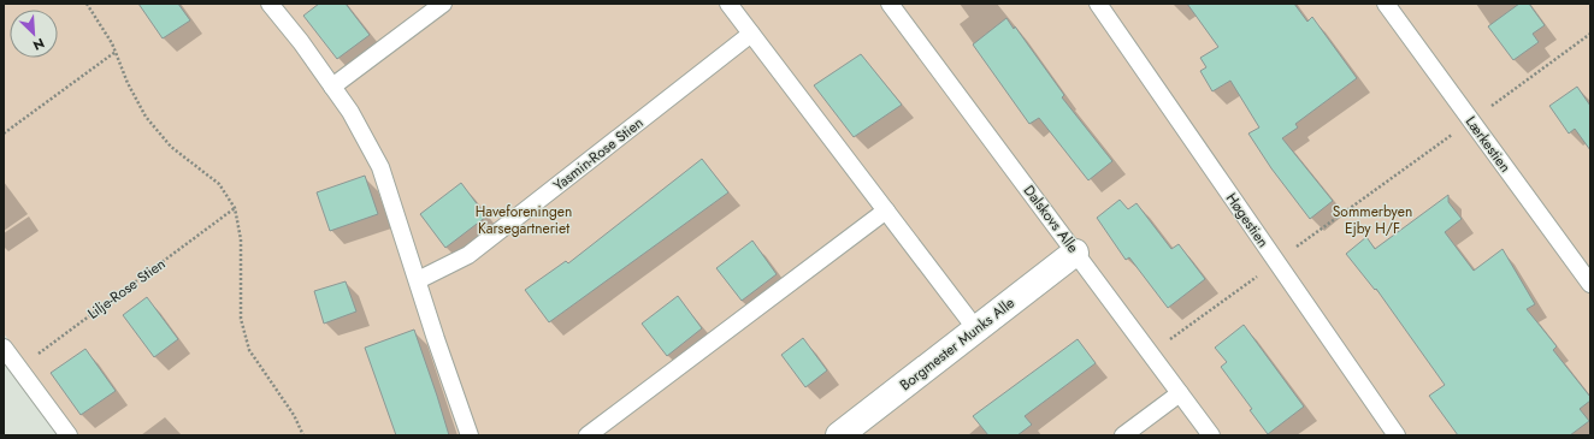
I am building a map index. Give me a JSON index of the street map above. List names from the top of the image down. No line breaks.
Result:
{"streets":{"street":["Borgmester Munks Alle"],"lane":["Lærkestien","Yasmin-Rose Stien","Dalskovs Alle","Høgestien"],"path":["Lilje-Rose Stien"]},"crossings":[["Dalskovs Alle","Borgmester Munks Alle"]],"parks":["Haveforeningen Karsegartneriet","Sommerbyen Ejby H/F"],"north":"bottom right"}
